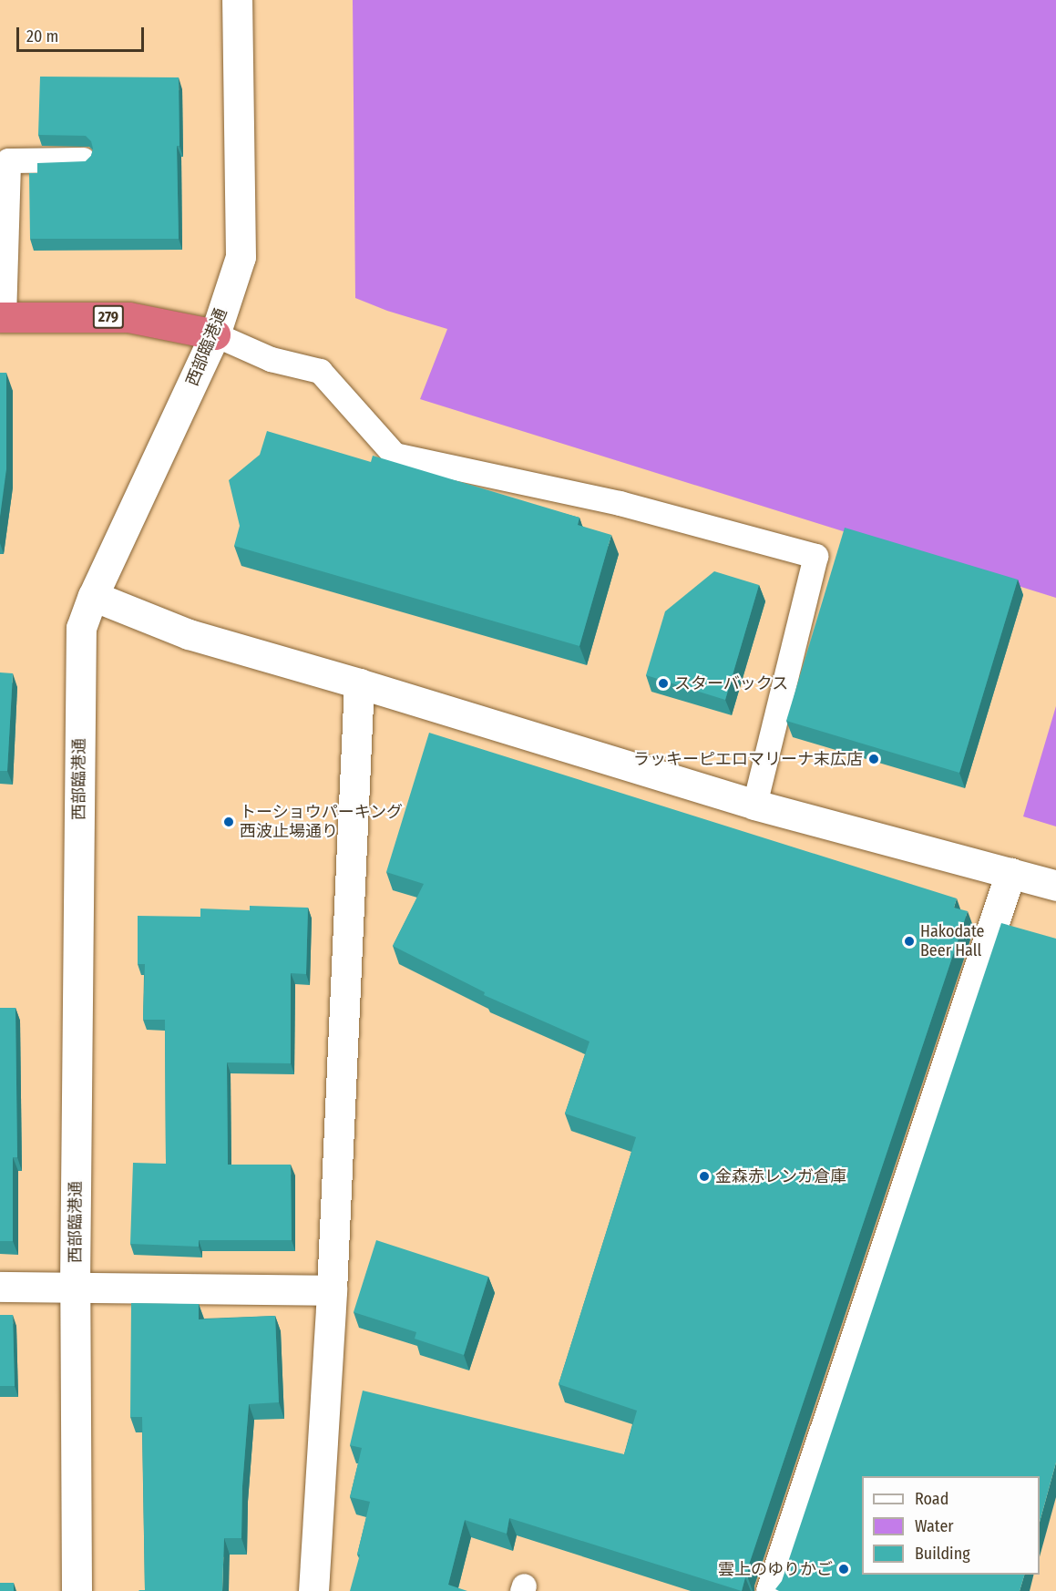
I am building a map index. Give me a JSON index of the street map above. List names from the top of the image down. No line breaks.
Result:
{"streets":{"highway":["279"],"street":["西部臨港通"]},"crossings":[["279","西部臨港通"]],"places":["スターバックス","ラッキーピエロマリーナ末広店","トーショウパーキング 西波止場通り","Hakodate Beer Hall","金森赤レンガ倉庫","雲上のゆりかご"],"legend":["Road","Water","Building"],"scale_bar":"20 m"}
